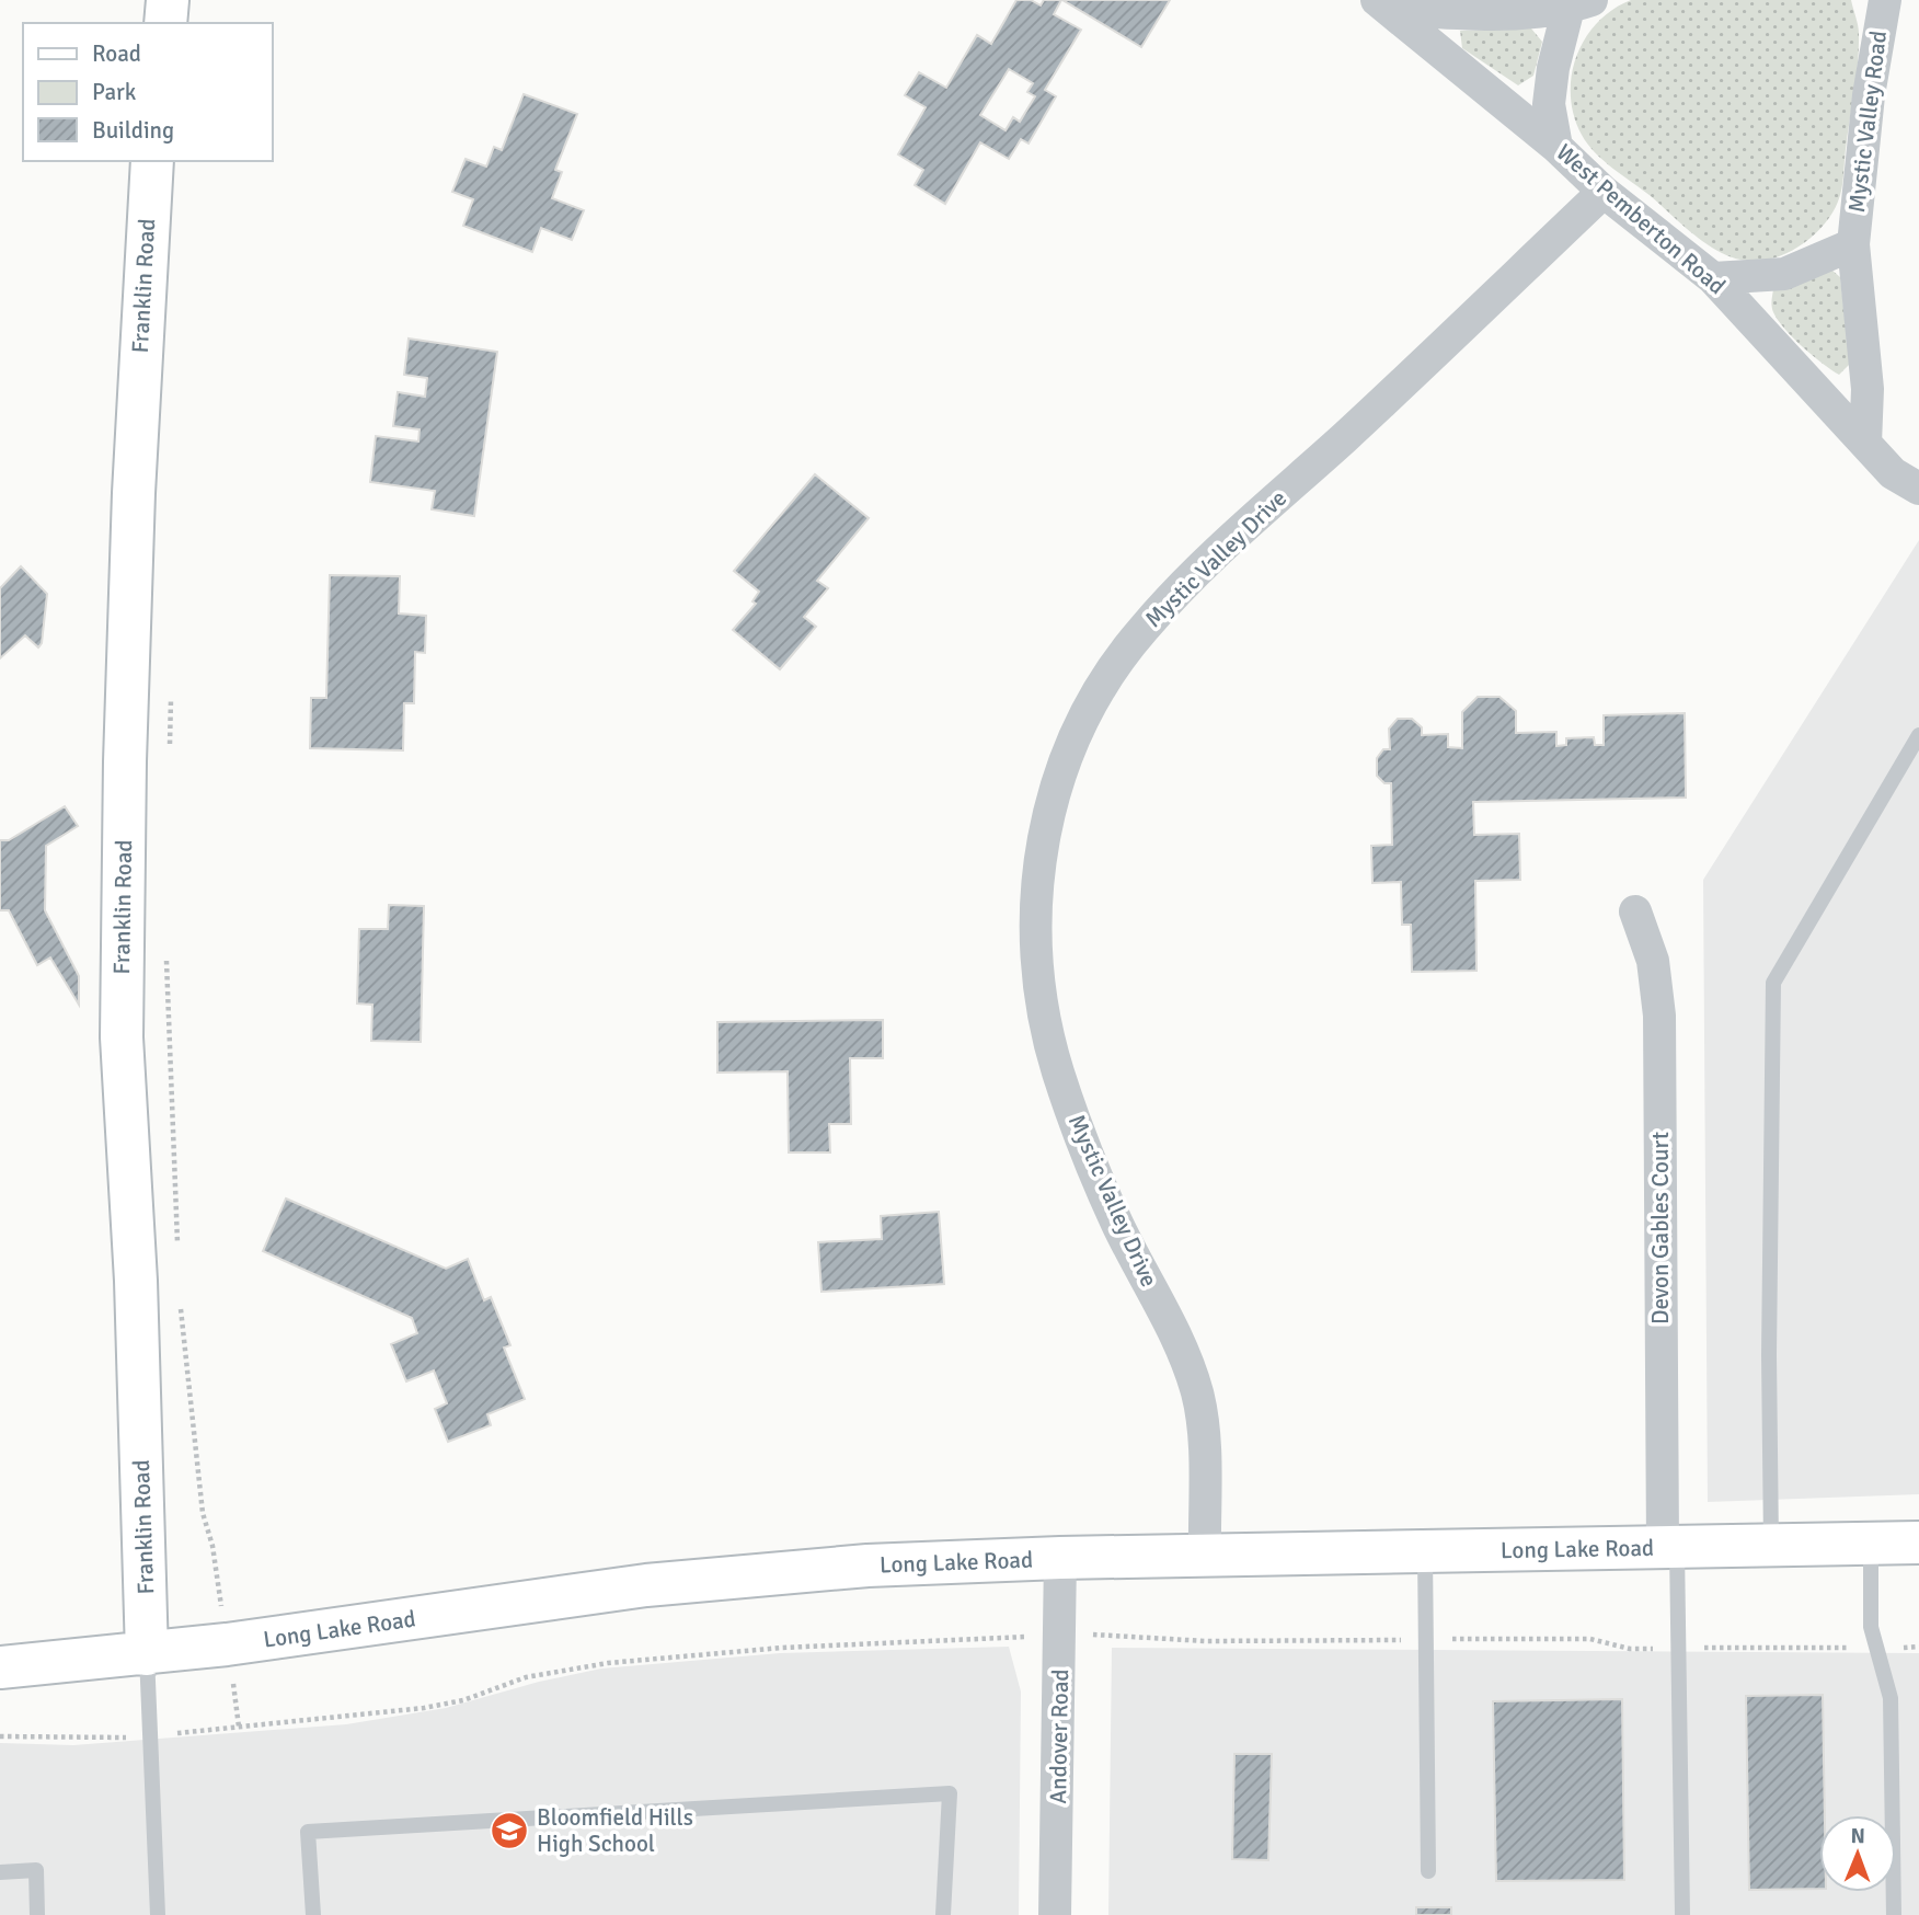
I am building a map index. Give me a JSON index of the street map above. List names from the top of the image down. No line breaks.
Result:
{"streets":{"main road":["Franklin Road","Long Lake Road"],"street":["Mystic Valley Road","West Pemberton Road","Mystic Valley Drive","Devon Gables Court","Andover Road"]},"crossings":[["Mystic Valley Road","West Pemberton Road"],["West Pemberton Road","Mystic Valley Drive"],["Franklin Road","Long Lake Road"],["Mystic Valley Drive","Long Lake Road"],["Devon Gables Court","Long Lake Road"],["Long Lake Road","Andover Road"]],"places":{"school or university":["Bloomfield Hills High School"]},"legend":["Road","Park","Building"],"north":"top"}
